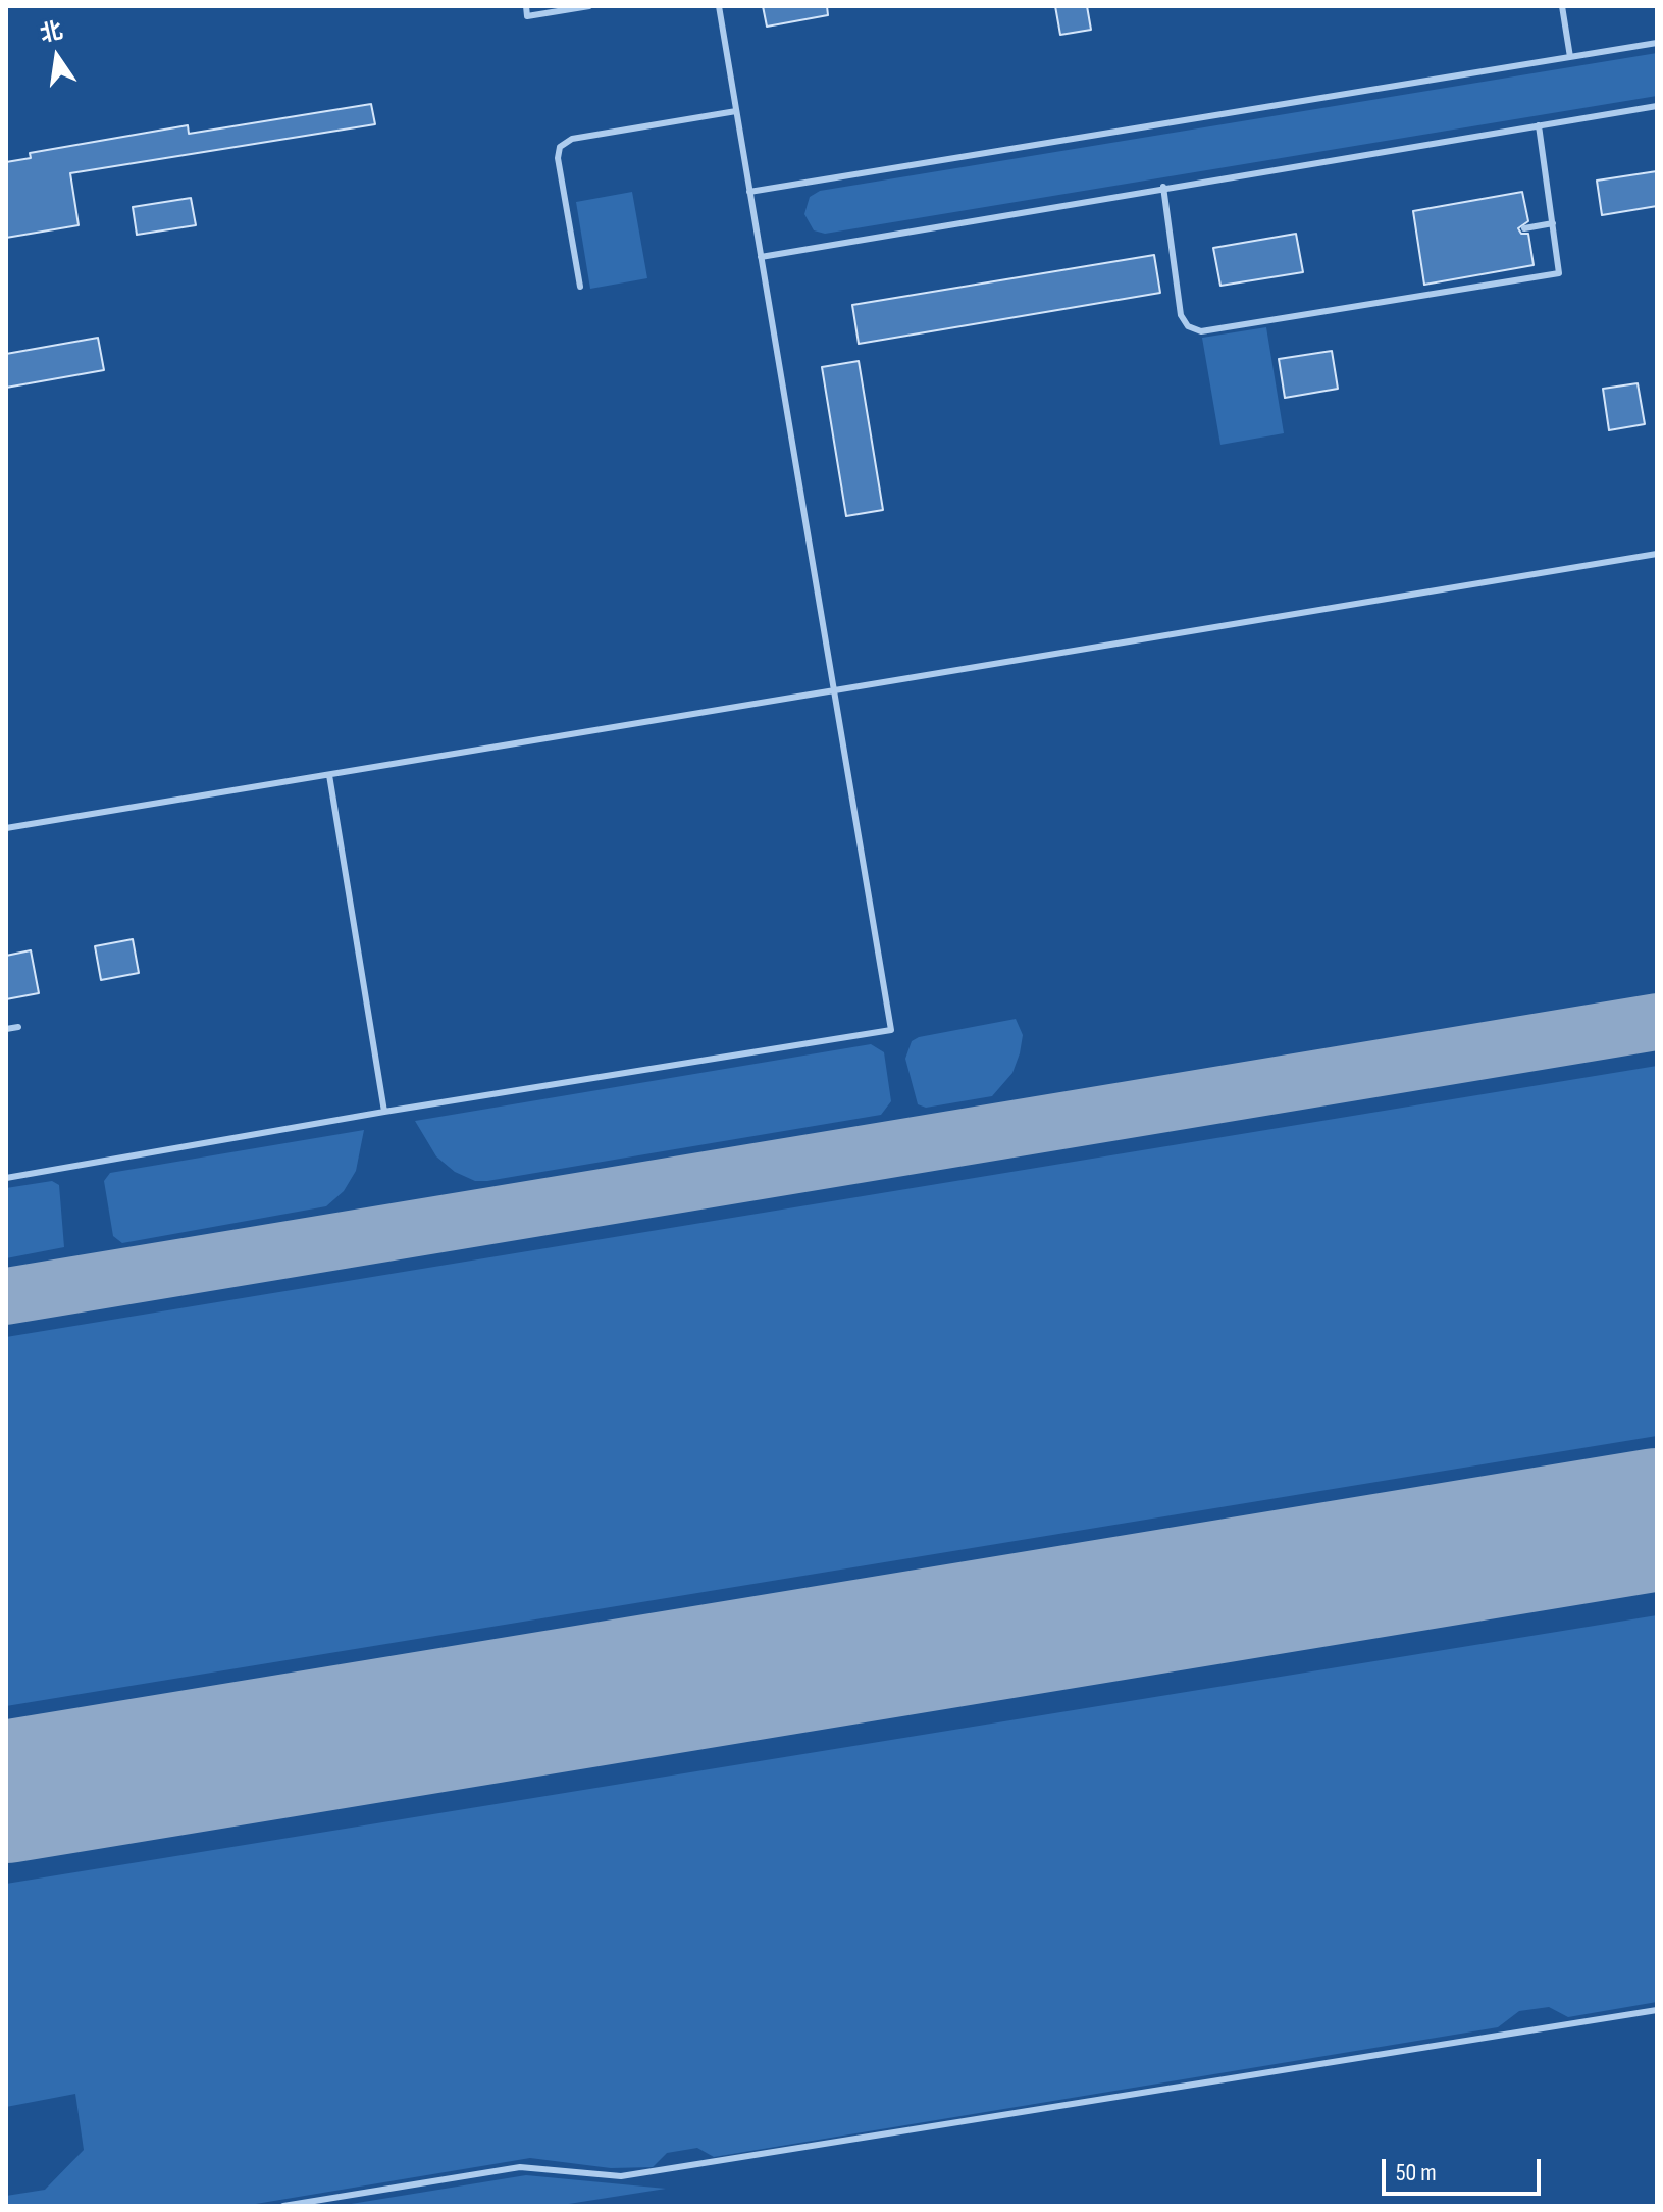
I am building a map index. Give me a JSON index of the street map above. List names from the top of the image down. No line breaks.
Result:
{"scale_bar":"50 m","north":"top"}
